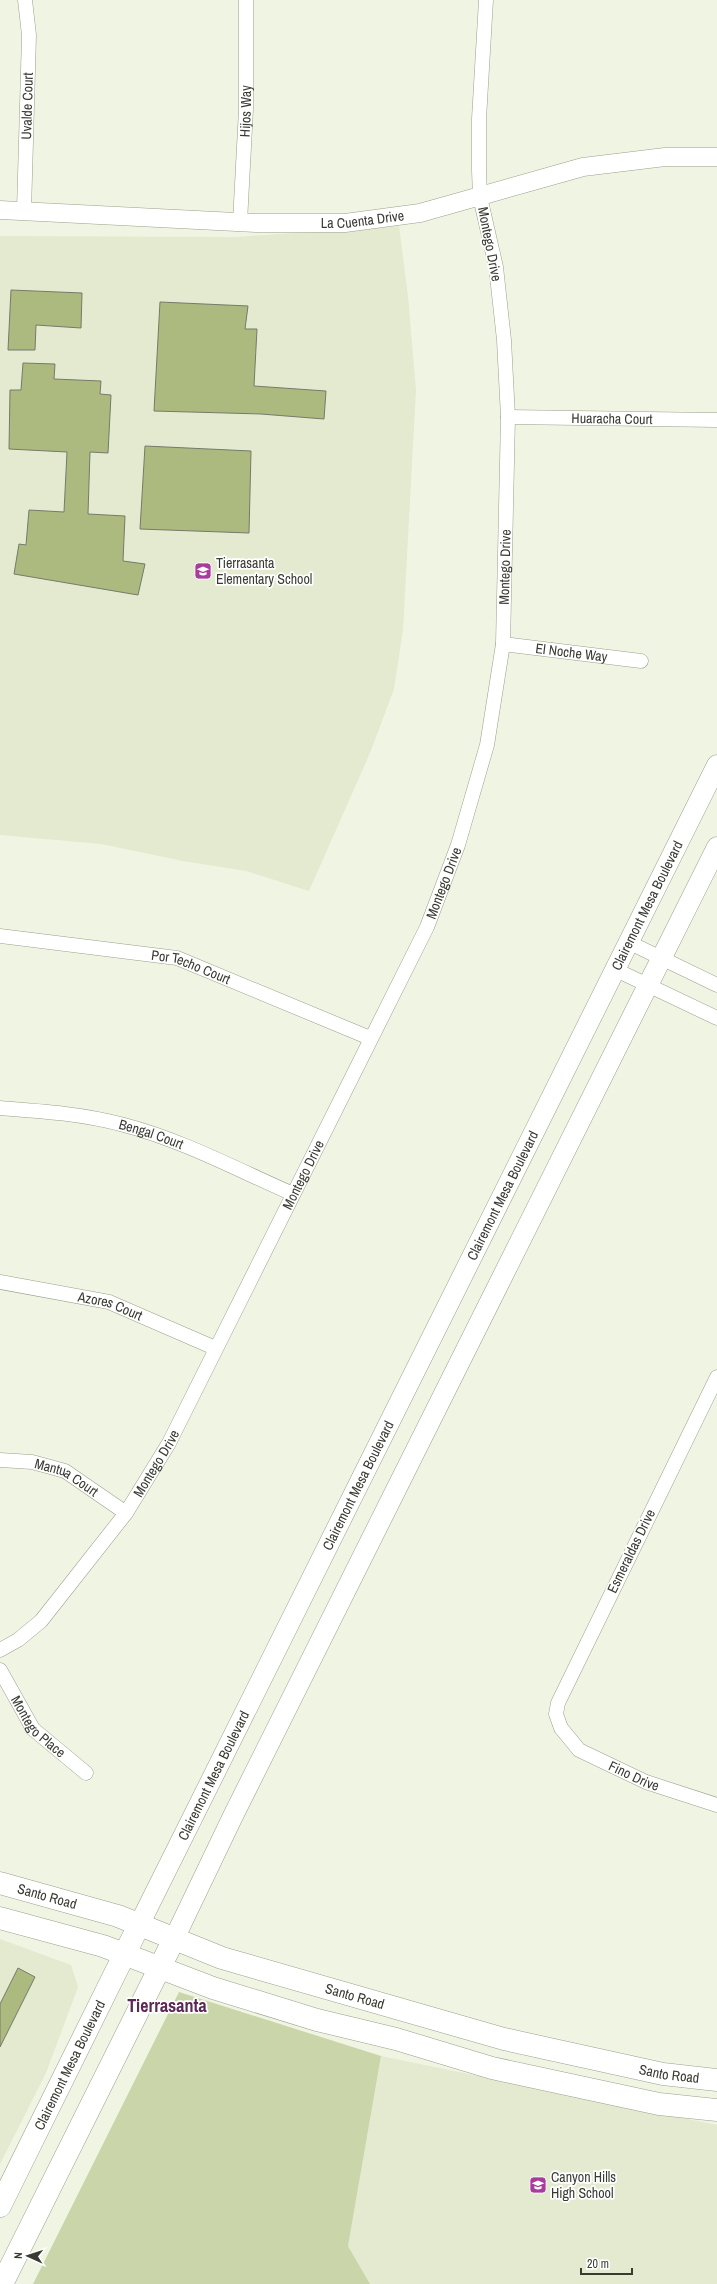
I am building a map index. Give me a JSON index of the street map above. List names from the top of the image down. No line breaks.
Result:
{"streets":{"main road":["Clairemont Mesa Boulevard","Santo Road"],"street":["Uvalde Court","Hijos Way","La Cuenta Drive","Montego Drive","Huaracha Court","El Noche Way","Por Techo Court","Bengal Court","Azores Court","Mantua Court","Esmeraldas Drive","Montego Place","Fino Drive"]},"crossings":[["Uvalde Court","La Cuenta Drive"],["Hijos Way","La Cuenta Drive"],["La Cuenta Drive","Montego Drive"],["Montego Drive","Huaracha Court"],["Montego Drive","El Noche Way"],["Montego Drive","Por Techo Court"],["Montego Drive","Bengal Court"],["Montego Drive","Azores Court"],["Montego Drive","Mantua Court"],["Clairemont Mesa Boulevard","Santo Road"],["Esmeraldas Drive","Fino Drive"]],"districts":["Tierrasanta"],"places":{"school or university":["Tierrasanta Elementary School","Canyon Hills High School"]},"scale_bar":"20 m","north":"left"}
